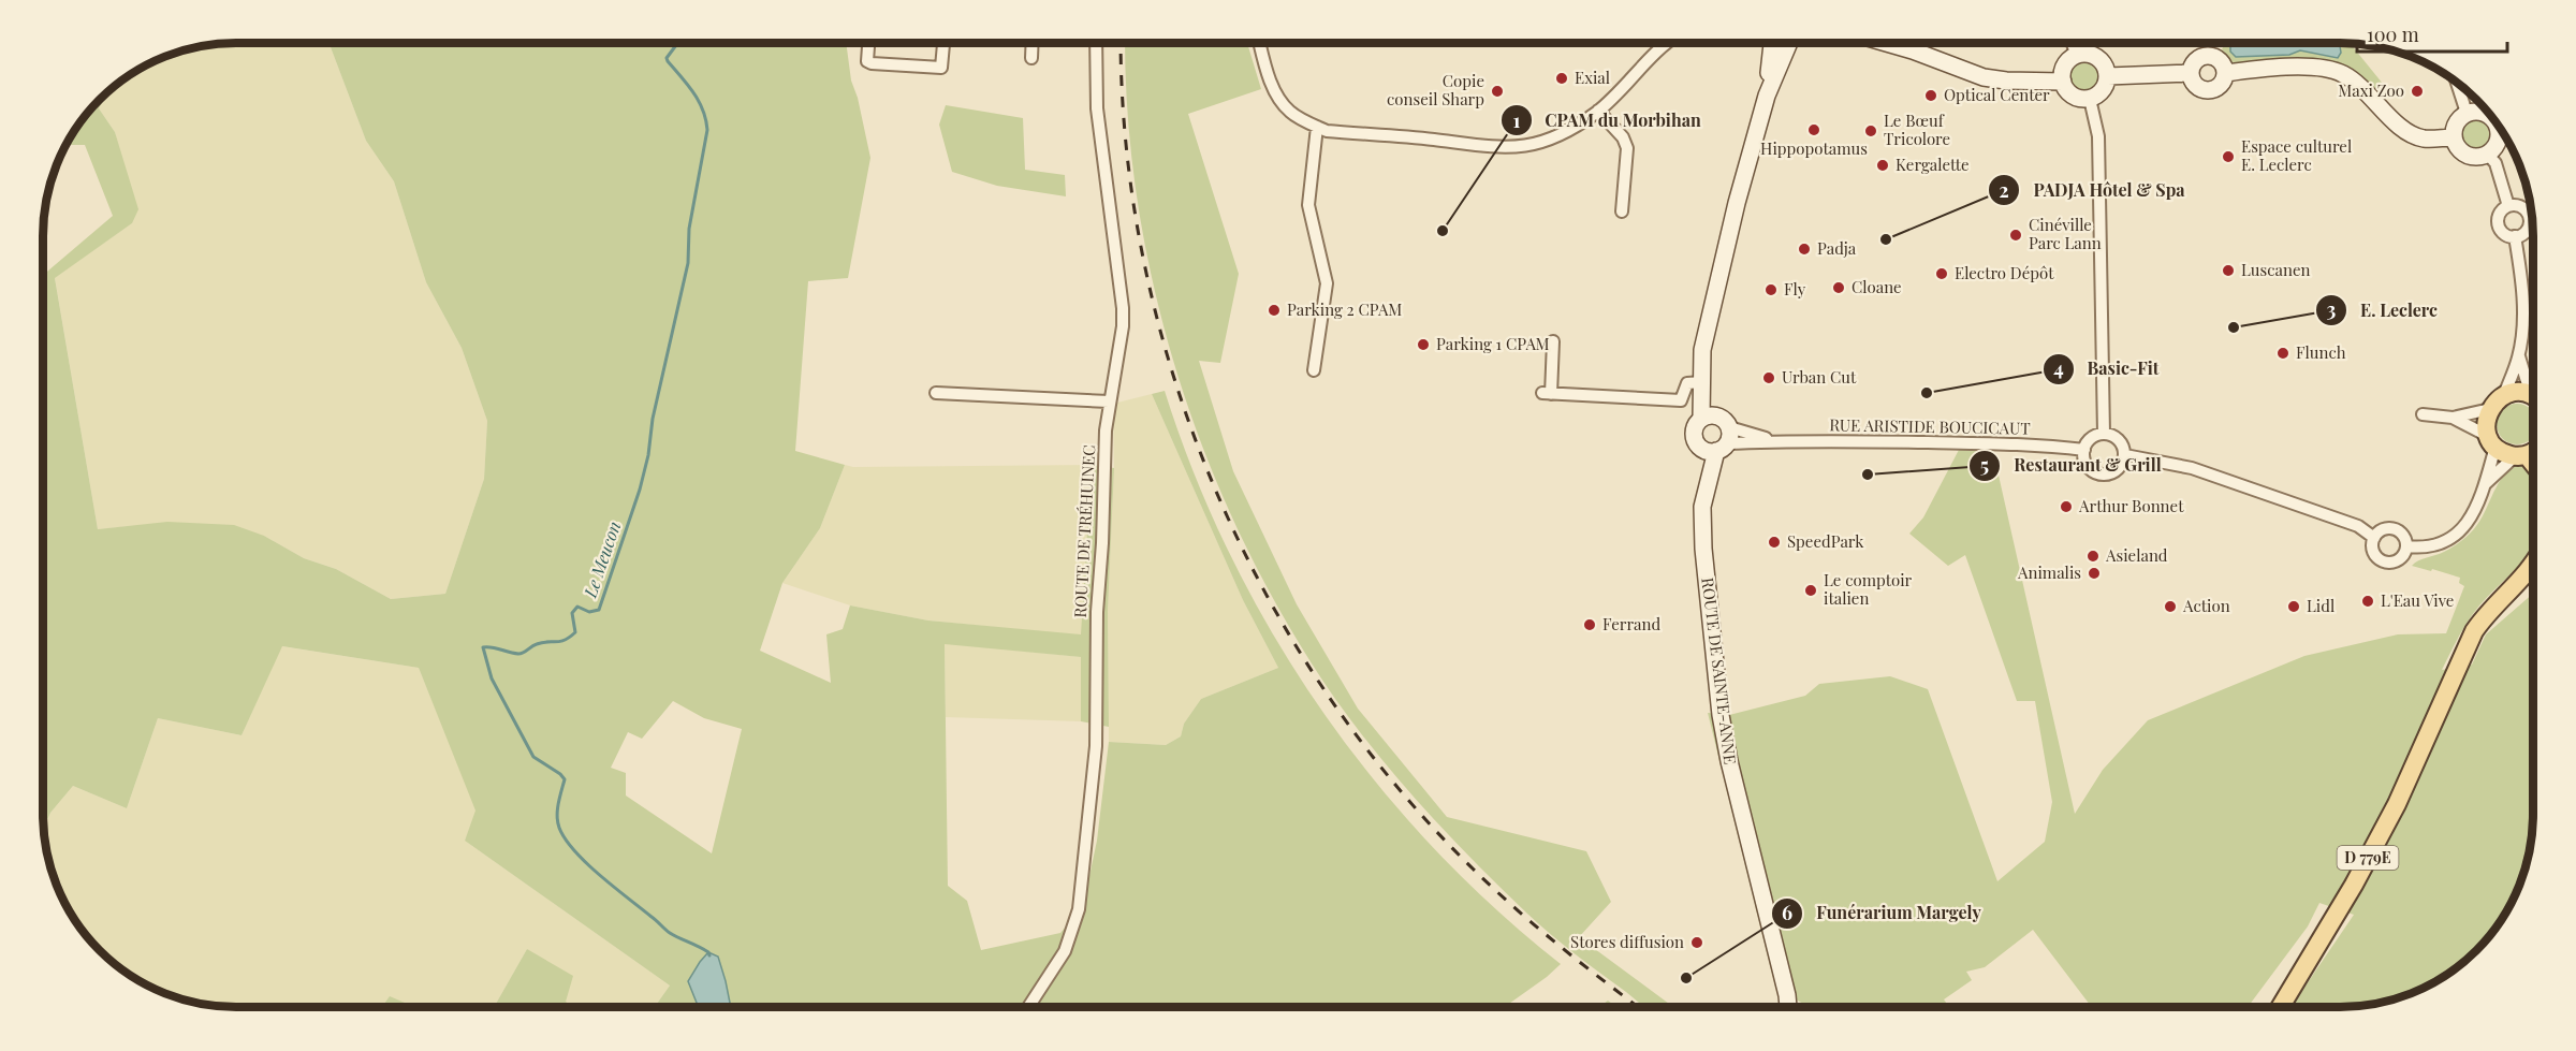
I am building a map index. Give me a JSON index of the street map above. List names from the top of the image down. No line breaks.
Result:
{"streets":{"main road":["ROUTE DE SAINTE-ANNE","D 779E"],"street":["RUE ARISTIDE BOUCICAUT","ROUTE DE TRÉHUINEC"]},"crossings":[["RUE ARISTIDE BOUCICAUT","ROUTE DE SAINTE-ANNE"]],"water":["Le Meucon"],"places":["Exial","Copie conseil Sharp","Maxi Zoo","Optical Center","Hippopotamus","Le Bœuf Tricolore","Espace culturel E. Leclerc","Kergalette","CPAM du Morbihan","Cinéville Parc Lann","PADJA Hôtel & Spa","Padja","Luscanen","Electro Dépôt","Cloane","Fly","Parking 2 CPAM","E. Leclerc","Parking 1 CPAM","Flunch","Urban Cut","Basic-Fit","Restaurant & Grill","Arthur Bonnet","SpeedPark","Asieland","Animalis","Le comptoir italien","L'Eau Vive","Action","Lidl","Ferrand","Stores diffusion","Funérarium Margely"],"scale_bar":"100 m"}
